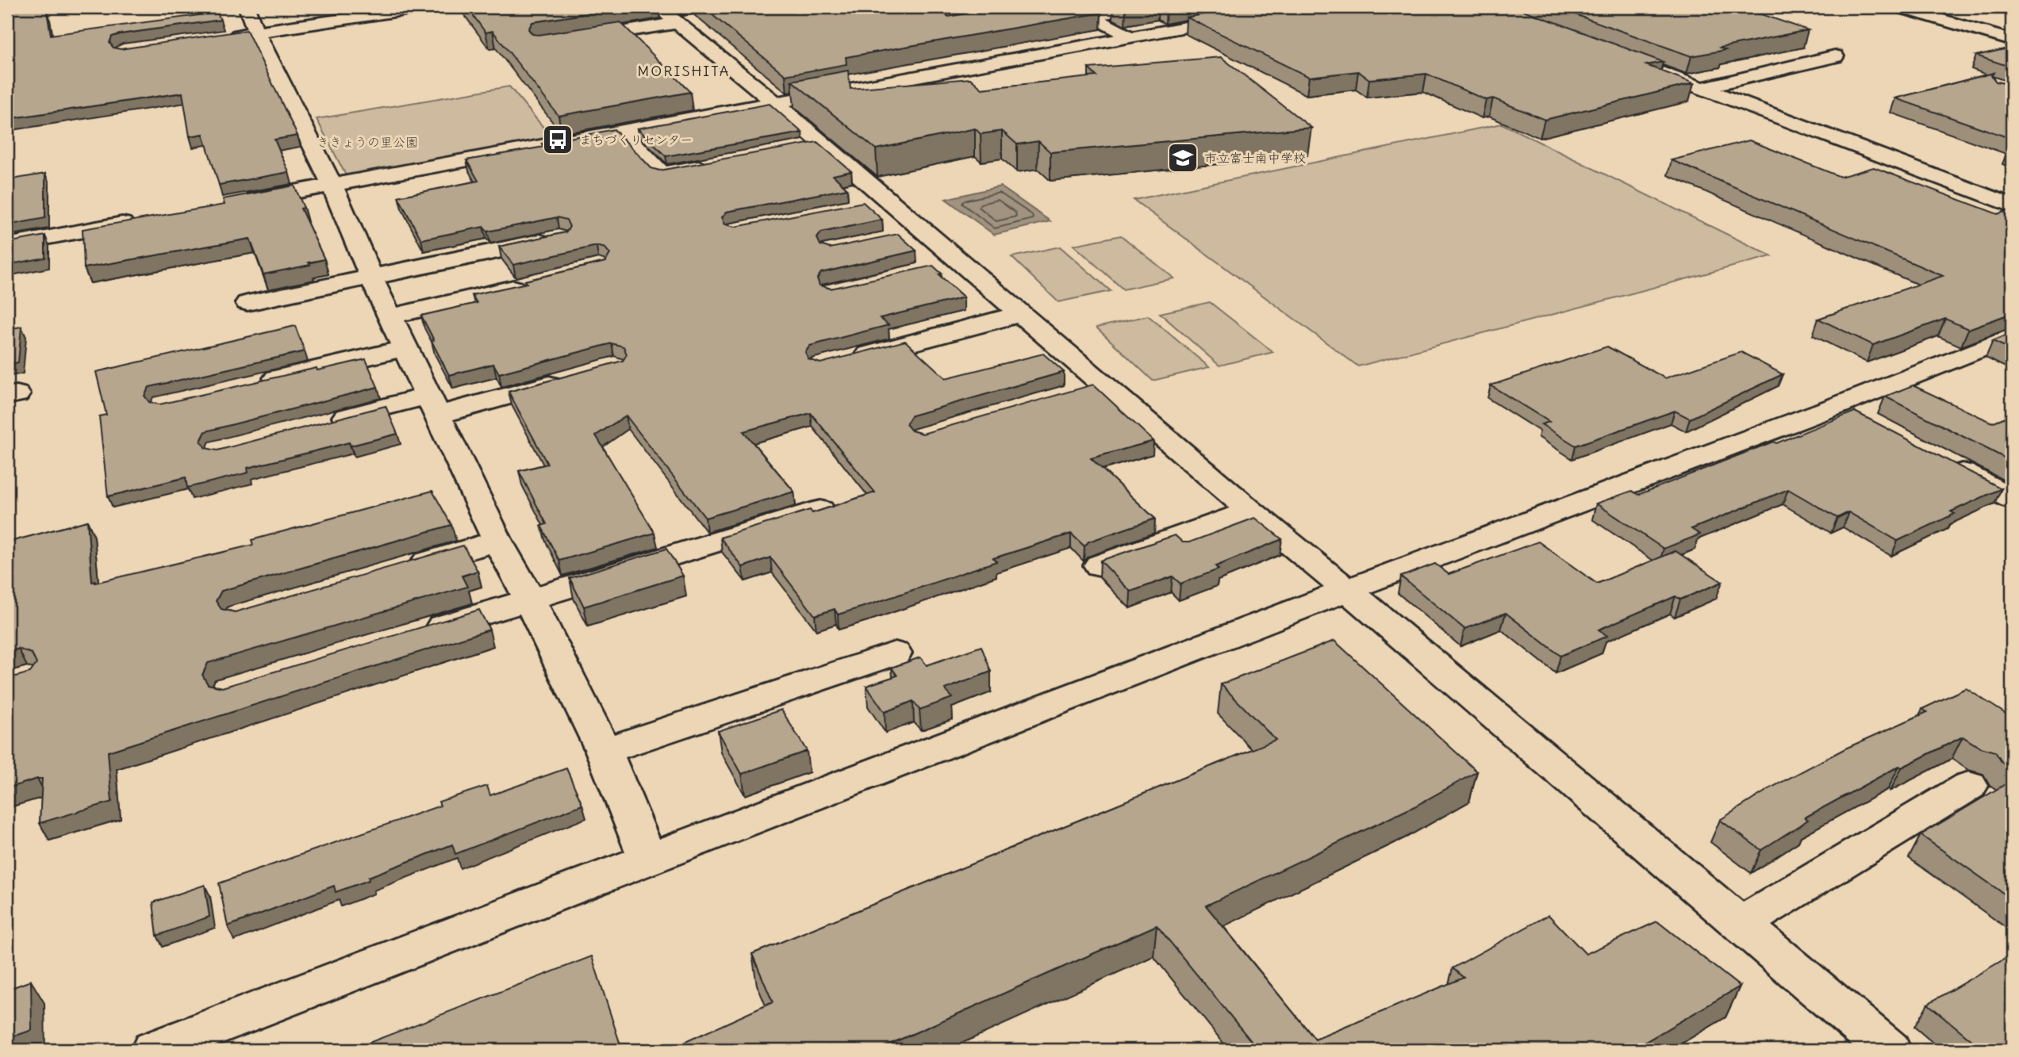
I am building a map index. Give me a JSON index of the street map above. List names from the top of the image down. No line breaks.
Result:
{"districts":["MORISHITA"],"parks":["ききょうの里公園"],"places":{"bus stop":["まちづくりセンター"],"school or university":["市立富士南中学校"]}}
